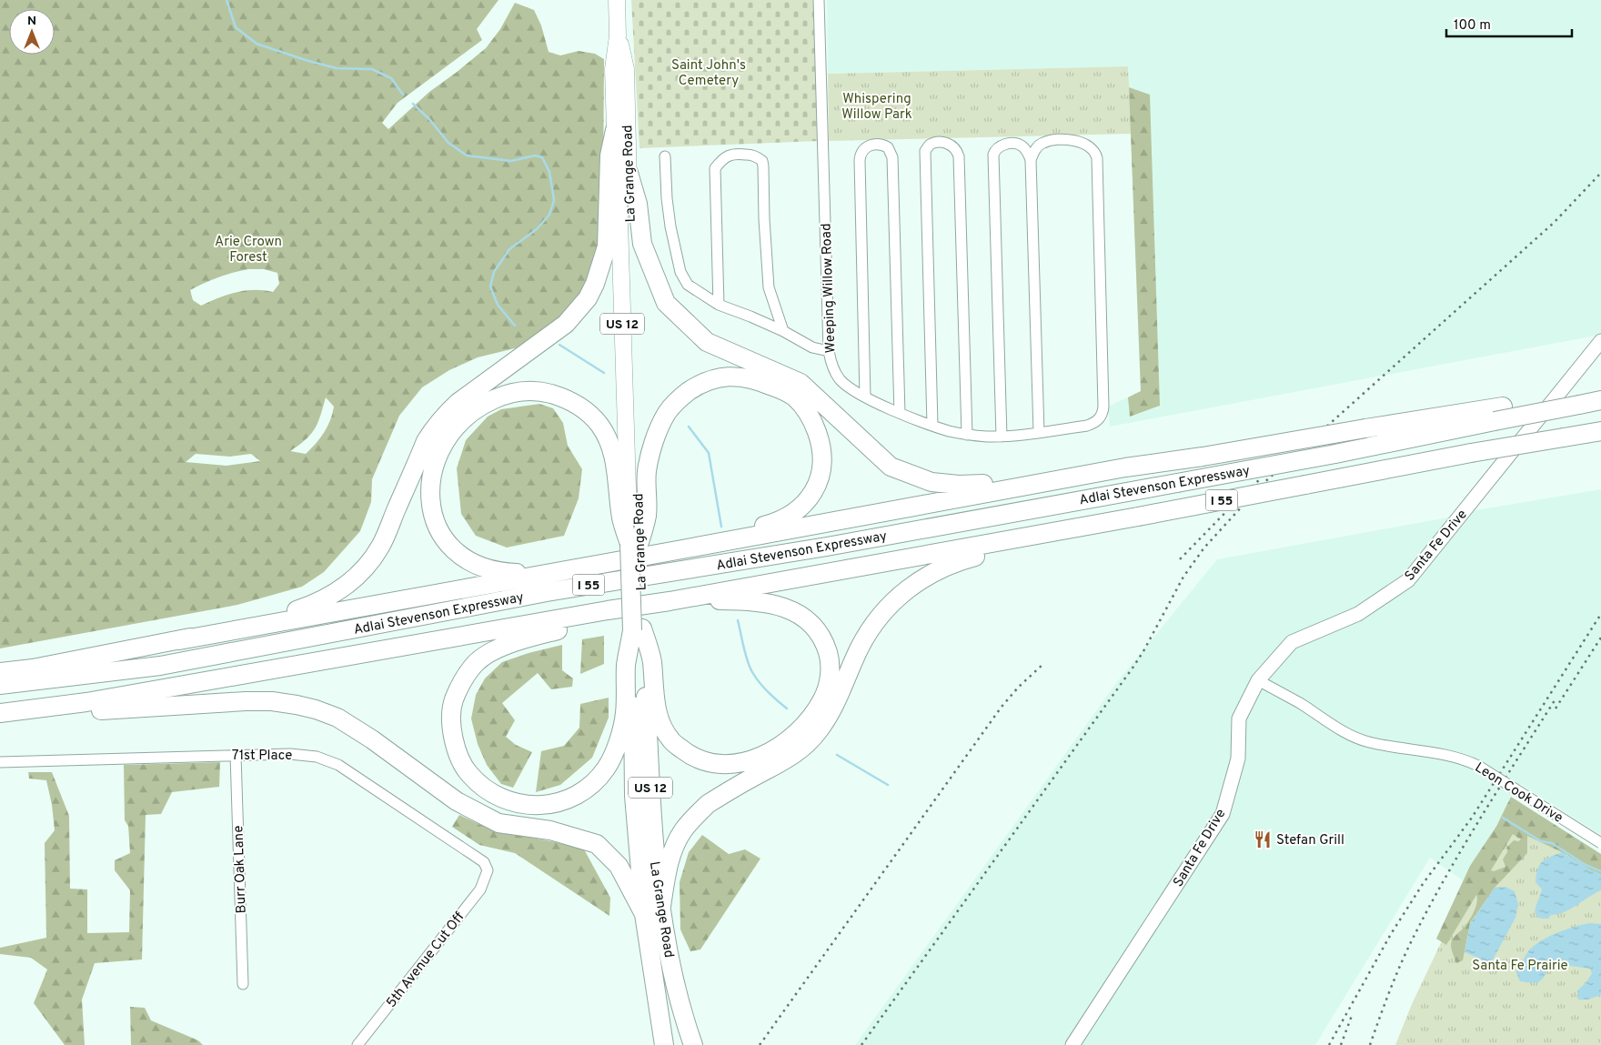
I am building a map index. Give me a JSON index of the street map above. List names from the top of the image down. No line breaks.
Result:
{"streets":{"highway":["La Grange Road","US 12","Adlai Stevenson Expressway","I 55"],"street":["Weeping Willow Road","Santa Fe Drive","71st Place","Leon Cook Drive","Burr Oak Lane","5th Avenue Cut Off"]},"crossings":[["Santa Fe Drive","Leon Cook Drive"],["71st Place","Burr Oak Lane"],["71st Place","5th Avenue Cut Off"]],"parks":["Saint John's Cemetery","Whispering Willow Park","Arie Crown Forest","Santa Fe Prairie"],"places":{"restaurant":["Stefan Grill"]},"scale_bar":"100 m","north":"top"}
